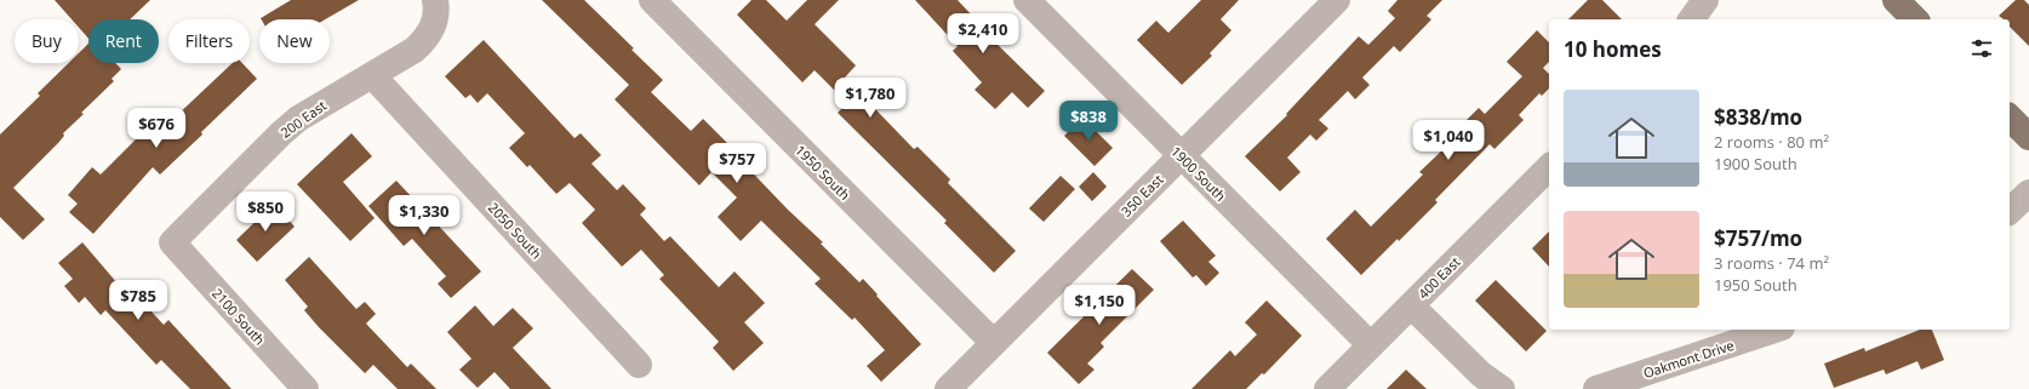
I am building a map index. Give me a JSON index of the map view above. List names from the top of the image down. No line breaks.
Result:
{"streets":{"street":["200 East","1950 South","1900 South","350 East","2050 South","400 East","2100 South","Oakmont Drive"]},"crossings":[["200 East","2050 South"],["200 East","2100 South"],["1950 South","350 East"],["1900 South","350 East"],["1900 South","400 East"]],"page":{"price":["$2,410","$1,780","$838","$676","$1,040","$757","$850","$1,330","$785","$1,150"],"chip":["Buy","Rent","Filters","New"],"heading":"10 homes","list":[{"name":"$838/mo","note":"2 rooms · 80 m² · 1900 South"},{"name":"$757/mo","note":"3 rooms · 74 m² · 1950 South"}]}}
